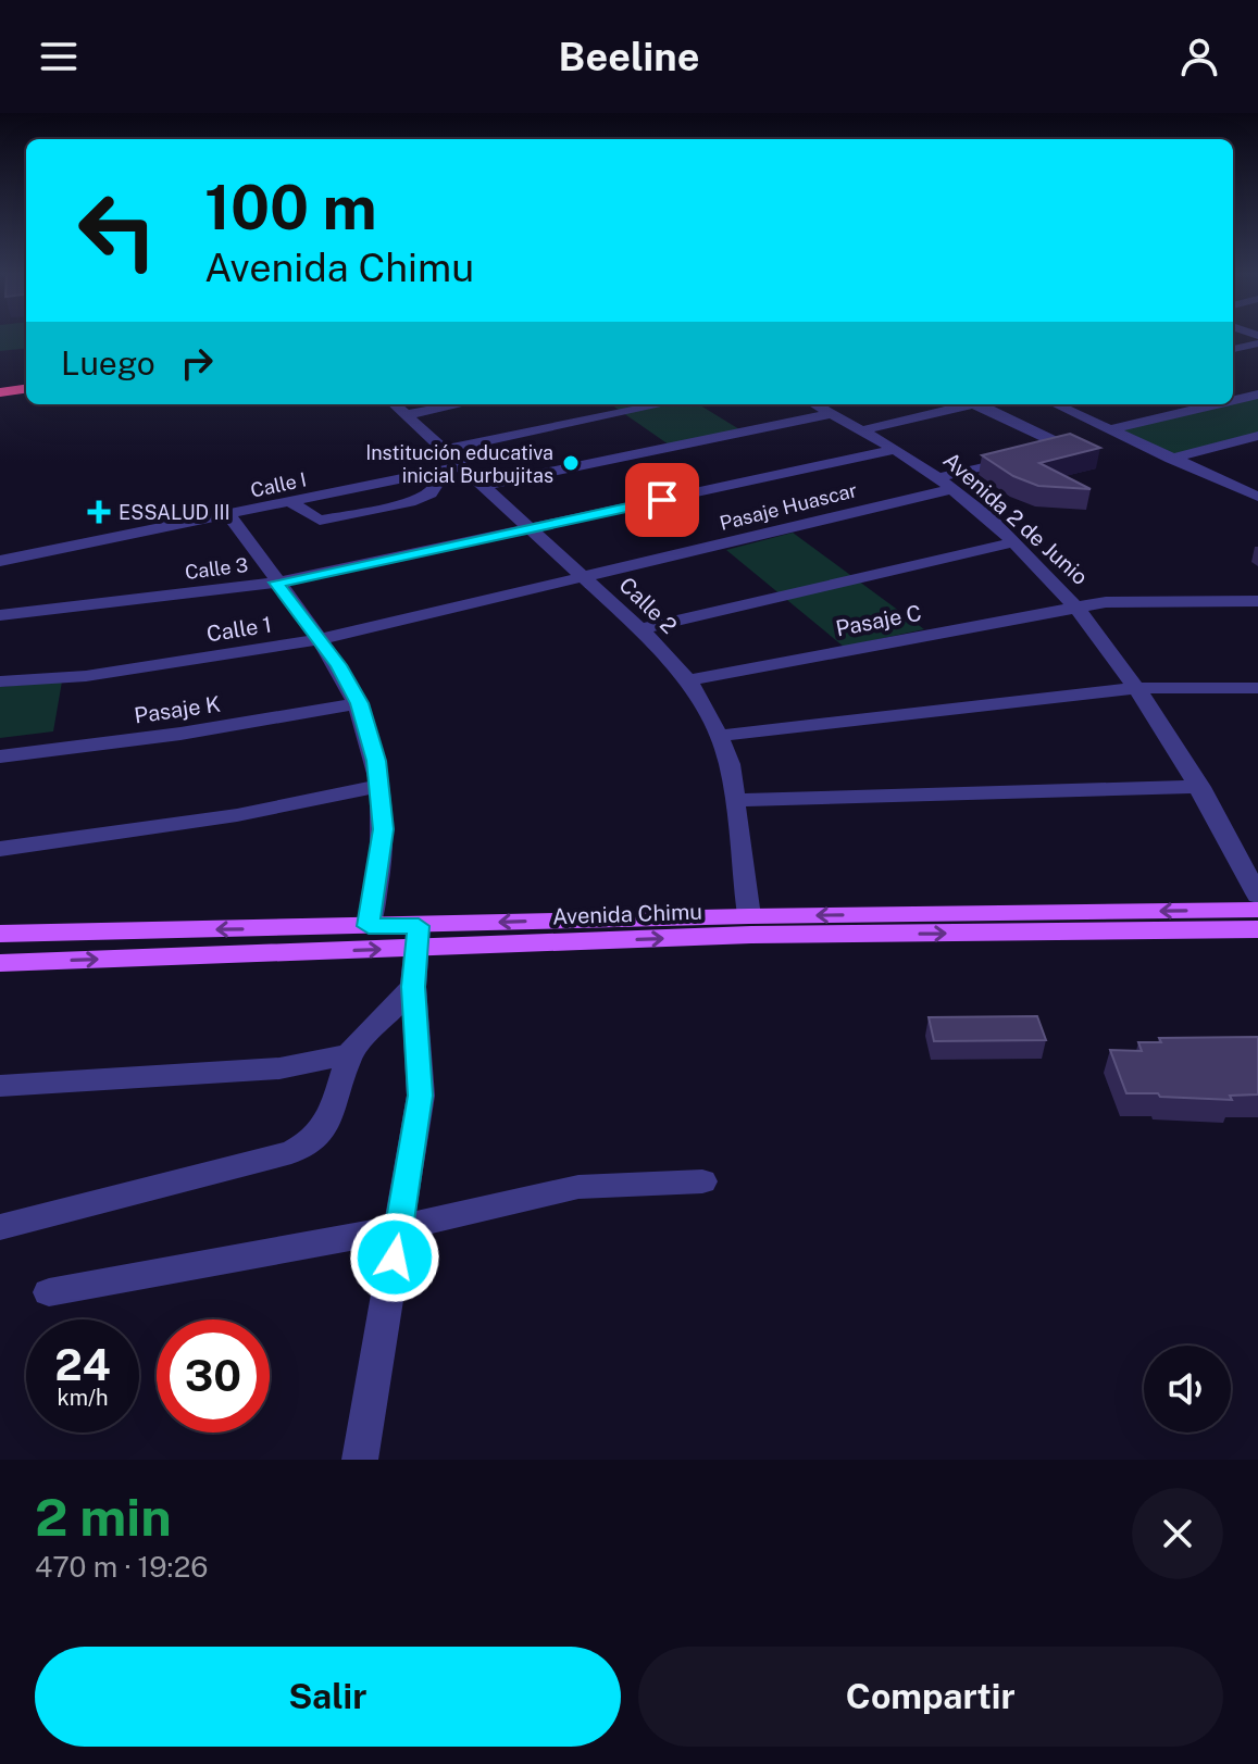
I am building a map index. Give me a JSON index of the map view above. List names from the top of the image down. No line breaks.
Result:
{"streets":{"main road":["Avenida Chimu"],"street":["Calle I","Pasaje Huascar","Avenida 2 de Junio","Calle 3","Calle 2","Pasaje C","Calle 1","Pasaje K"]},"crossings":[["Calle I","Calle 2"],["Pasaje Huascar","Avenida 2 de Junio"],["Pasaje Huascar","Calle 2"],["Pasaje Huascar","Calle 1"],["Avenida 2 de Junio","Calle 3"],["Avenida 2 de Junio","Pasaje C"],["Calle 3","Calle 2"],["Calle 2","Pasaje C"],["Calle 2","Calle 1"],["Calle 2","Avenida Chimu"]],"places":{"other":["Institución educativa inicial Burbujitas"],"health":["ESSALUD III"]},"page":{"header":"Beeline","turn":["100 m","Avenida Chimu"],"then":"Luego","speed":"24 km/h","limit":"30","heading":["2 min","470 m · 19:26"],"buttons":["Salir","Compartir"]}}
